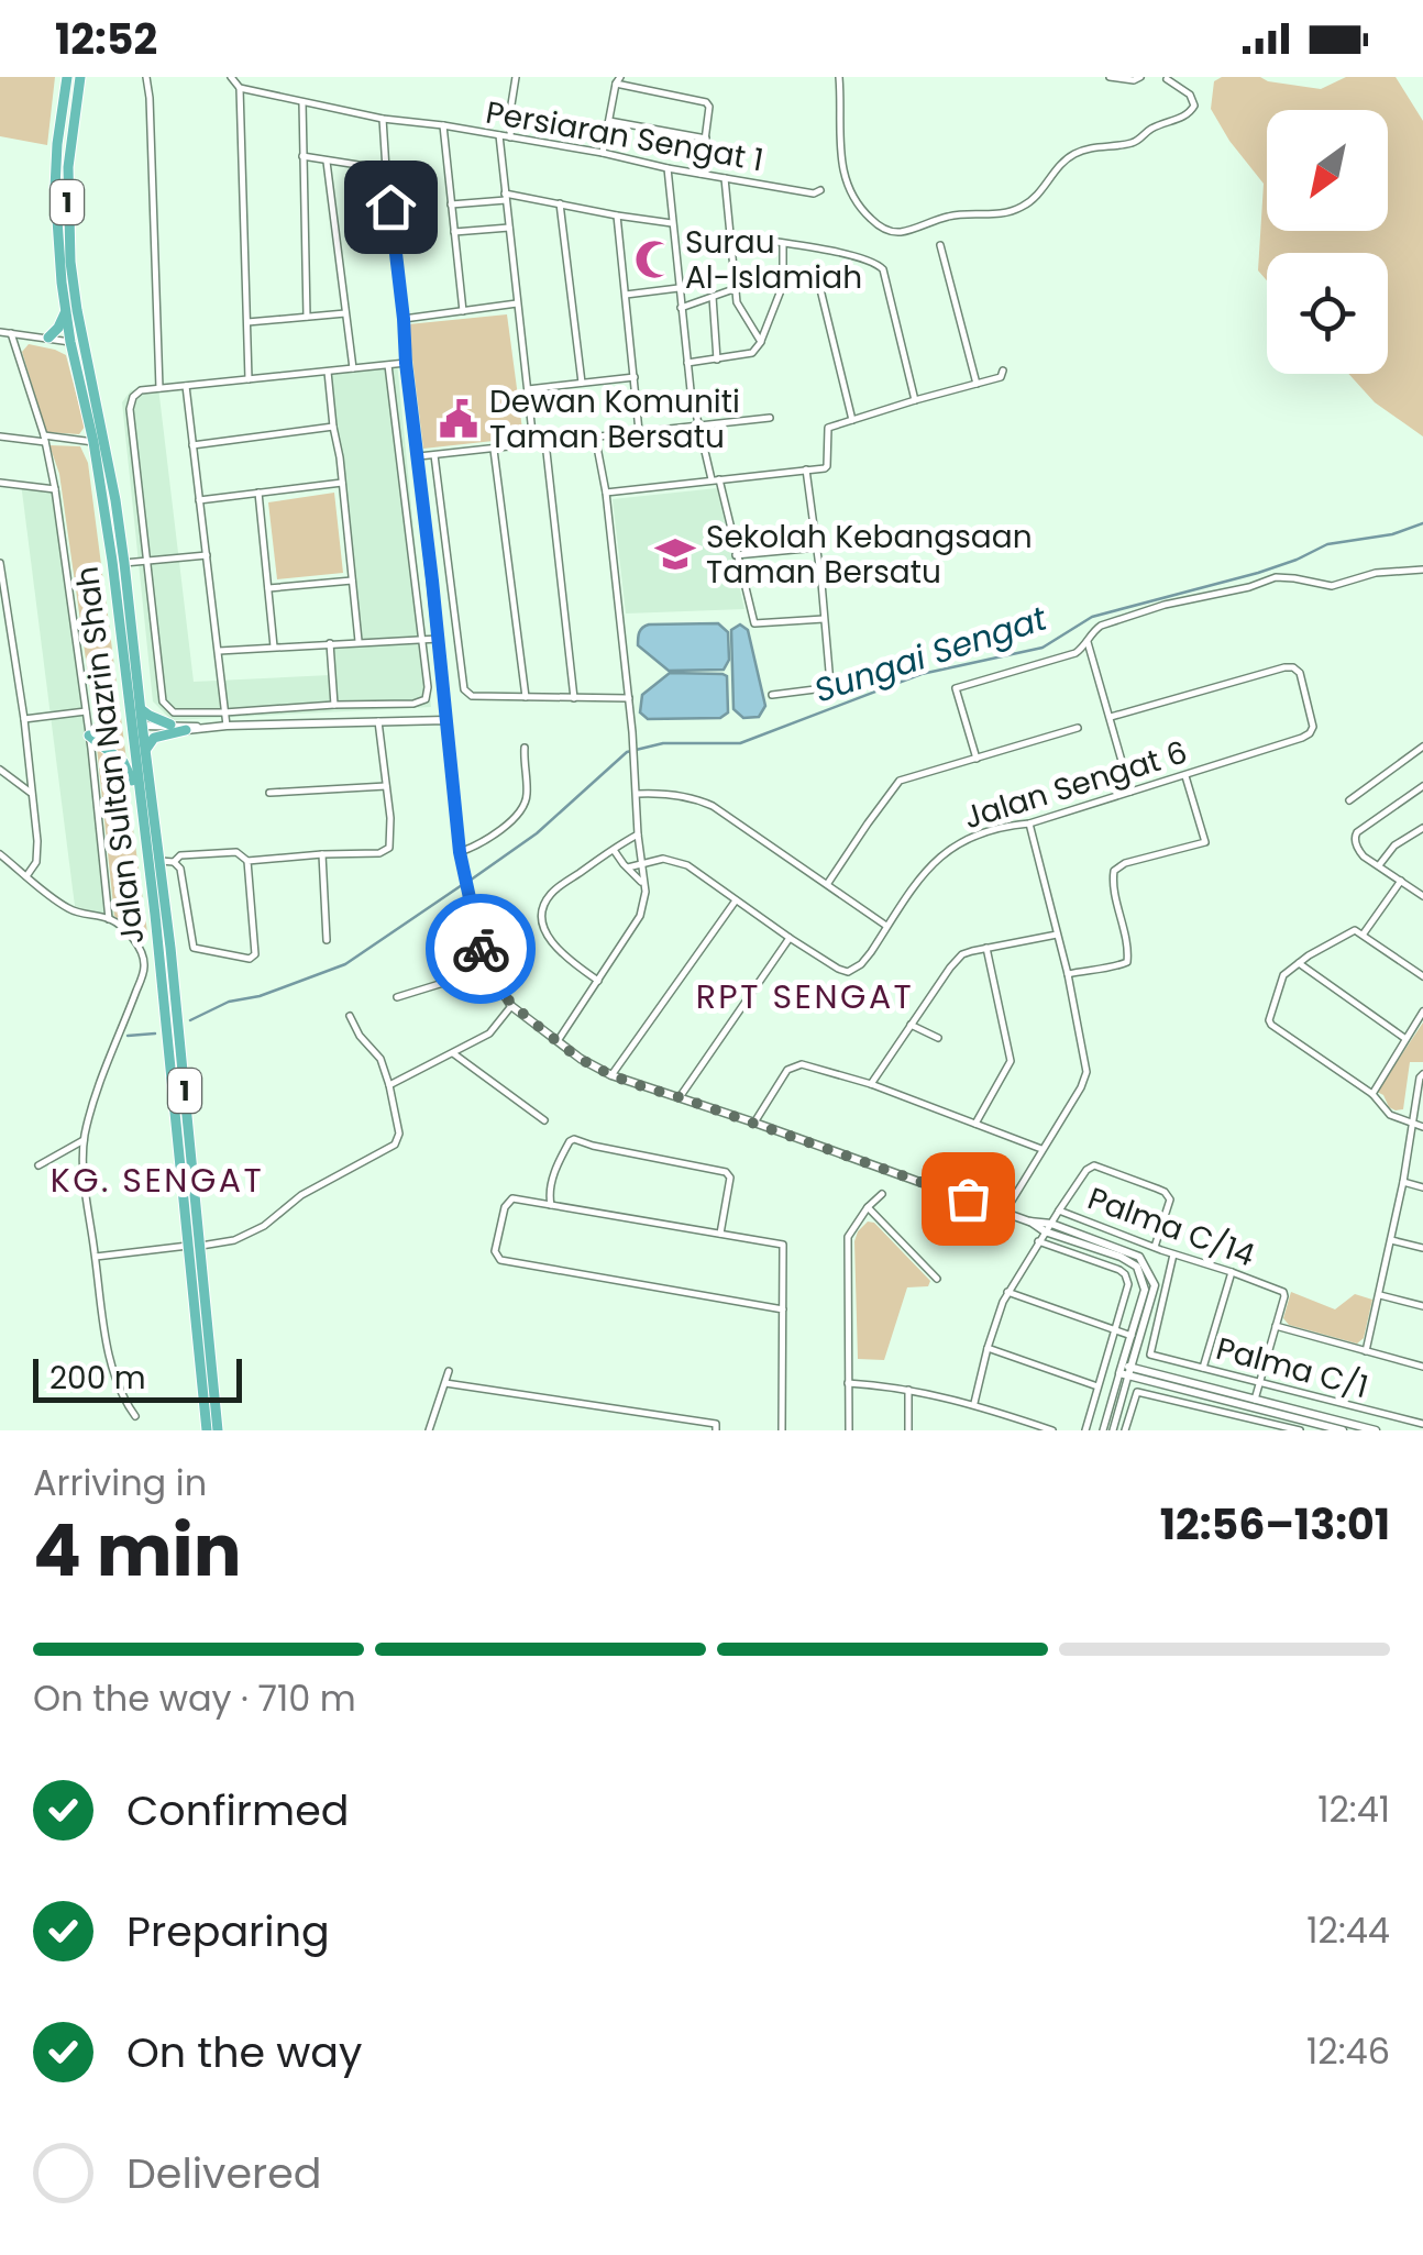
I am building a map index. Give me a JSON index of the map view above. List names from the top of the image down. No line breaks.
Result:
{"streets":{"highway":["1","Jalan Sultan Nazrin Shah"],"street":["Persiaran Sengat 1","Jalan Sengat 6","Palma C/14","Palma C/1"]},"crossings":[["1","Jalan Sultan Nazrin Shah"],["Palma C/14","Palma C/1"]],"districts":["RPT SENGAT","KG. SENGAT"],"water":["Sungai Sengat"],"places":{"mosque":["Surau Al-Islamiah"],"public building":["Dewan Komuniti Taman Bersatu"],"school or university":["Sekolah Kebangsaan Taman Bersatu"]},"scale_bar":"200 m","north":"bottom left","page":{"status":"12:52","scale":"200 m","heading":["4 min","Arriving in","12:56–13:01"],"bar":"On the way · 710 m","list":[["Confirmed","12:41"],["Preparing","12:44"],["On the way","12:46"],"Delivered"]}}
